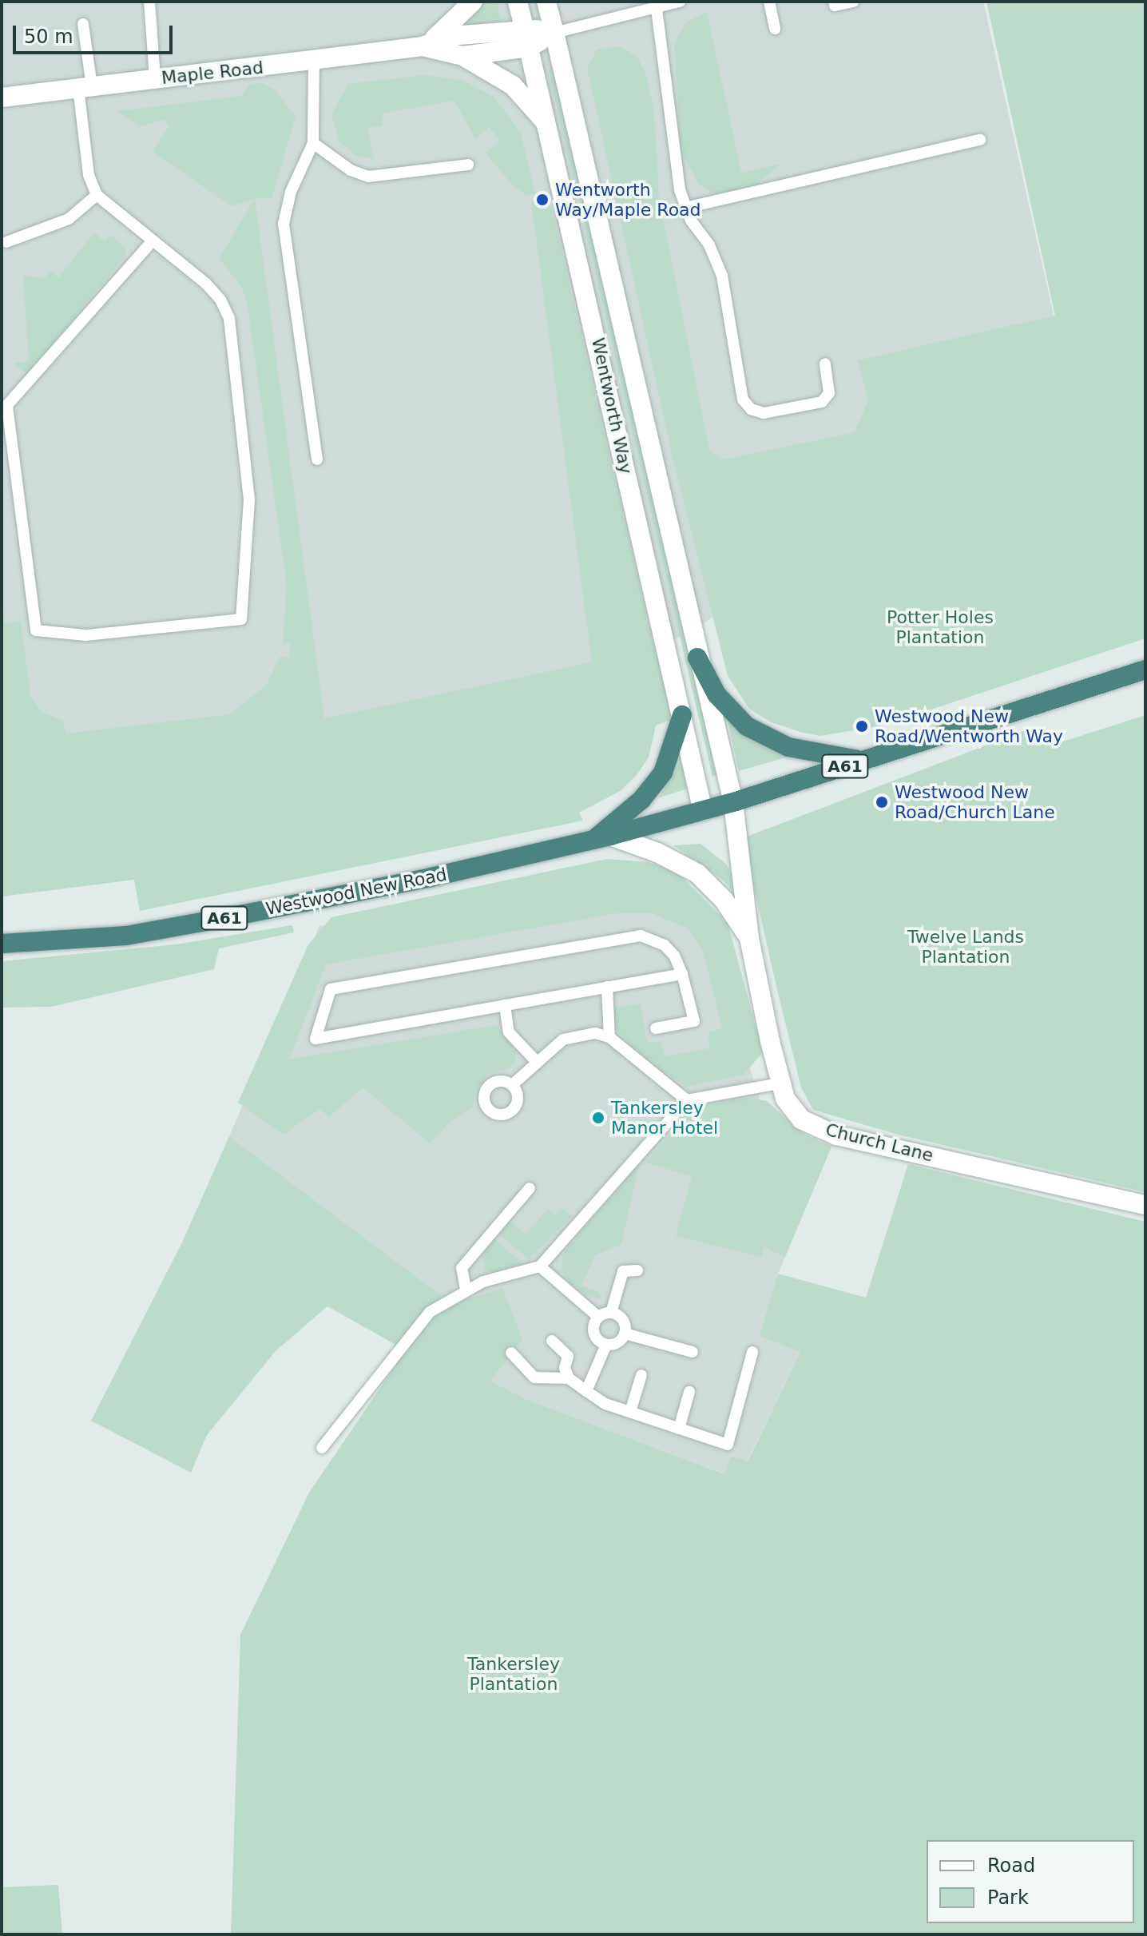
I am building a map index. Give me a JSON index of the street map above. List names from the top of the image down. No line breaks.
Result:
{"streets":{"highway":["A61","Westwood New Road"],"street":["Maple Road","Wentworth Way","Church Lane"]},"crossings":[["Maple Road","Wentworth Way"],["Wentworth Way","Westwood New Road"],["Wentworth Way","Church Lane"],["Westwood New Road","Church Lane"]],"parks":["Potter Holes Plantation","Twelve Lands Plantation","Tankersley Plantation"],"places":["Wentworth Way/Maple Road","Westwood New Road/Wentworth Way","Westwood New Road/Church Lane","Tankersley Manor Hotel"],"legend":["Road","Park"],"scale_bar":"50 m"}
